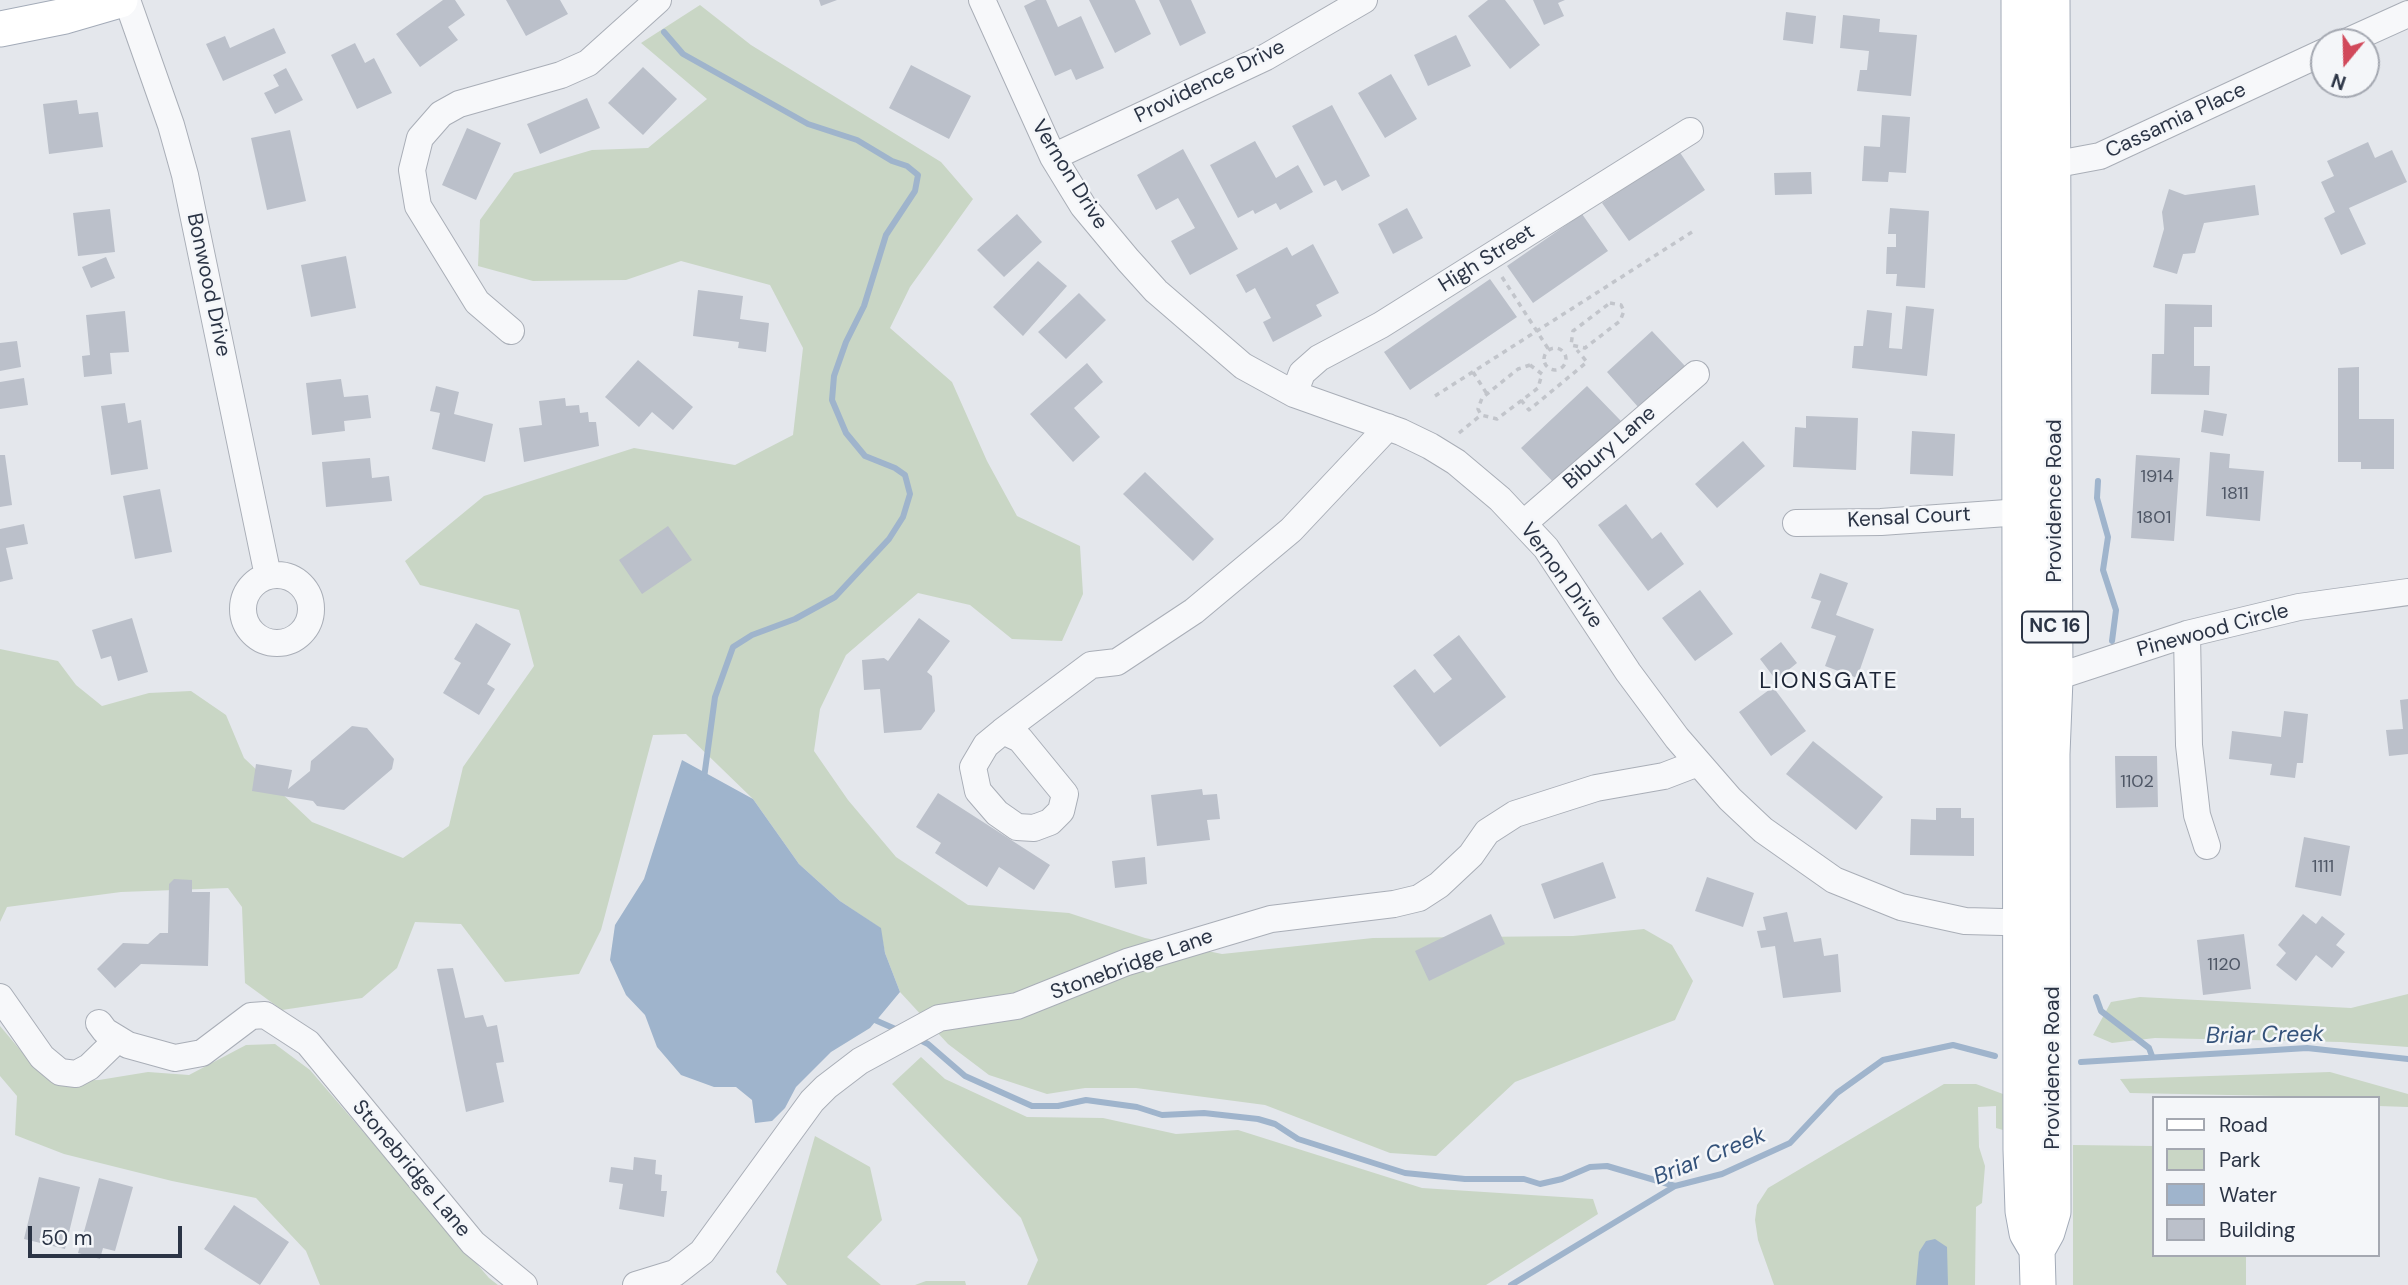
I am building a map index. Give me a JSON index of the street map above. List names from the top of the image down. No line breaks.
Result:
{"streets":{"main road":["Providence Road","NC 16"],"street":["Providence Drive","Cassamia Place","Vernon Drive","High Street","Bonwood Drive","Bibury Lane","Kensal Court","Pinewood Circle","Stonebridge Lane"]},"crossings":[["Providence Drive","Vernon Drive"],["Cassamia Place","Providence Road"],["Vernon Drive","High Street"],["Vernon Drive","Bibury Lane"],["Vernon Drive","Providence Road"],["Vernon Drive","Stonebridge Lane"],["Providence Road","Kensal Court"],["Providence Road","Pinewood Circle"]],"districts":["LIONSGATE"],"water":["Briar Creek"],"house_numbers":["1914","1811","1801","1102","1111","1120"],"legend":["Road","Park","Water","Building"],"scale_bar":"50 m","north":"bottom"}
